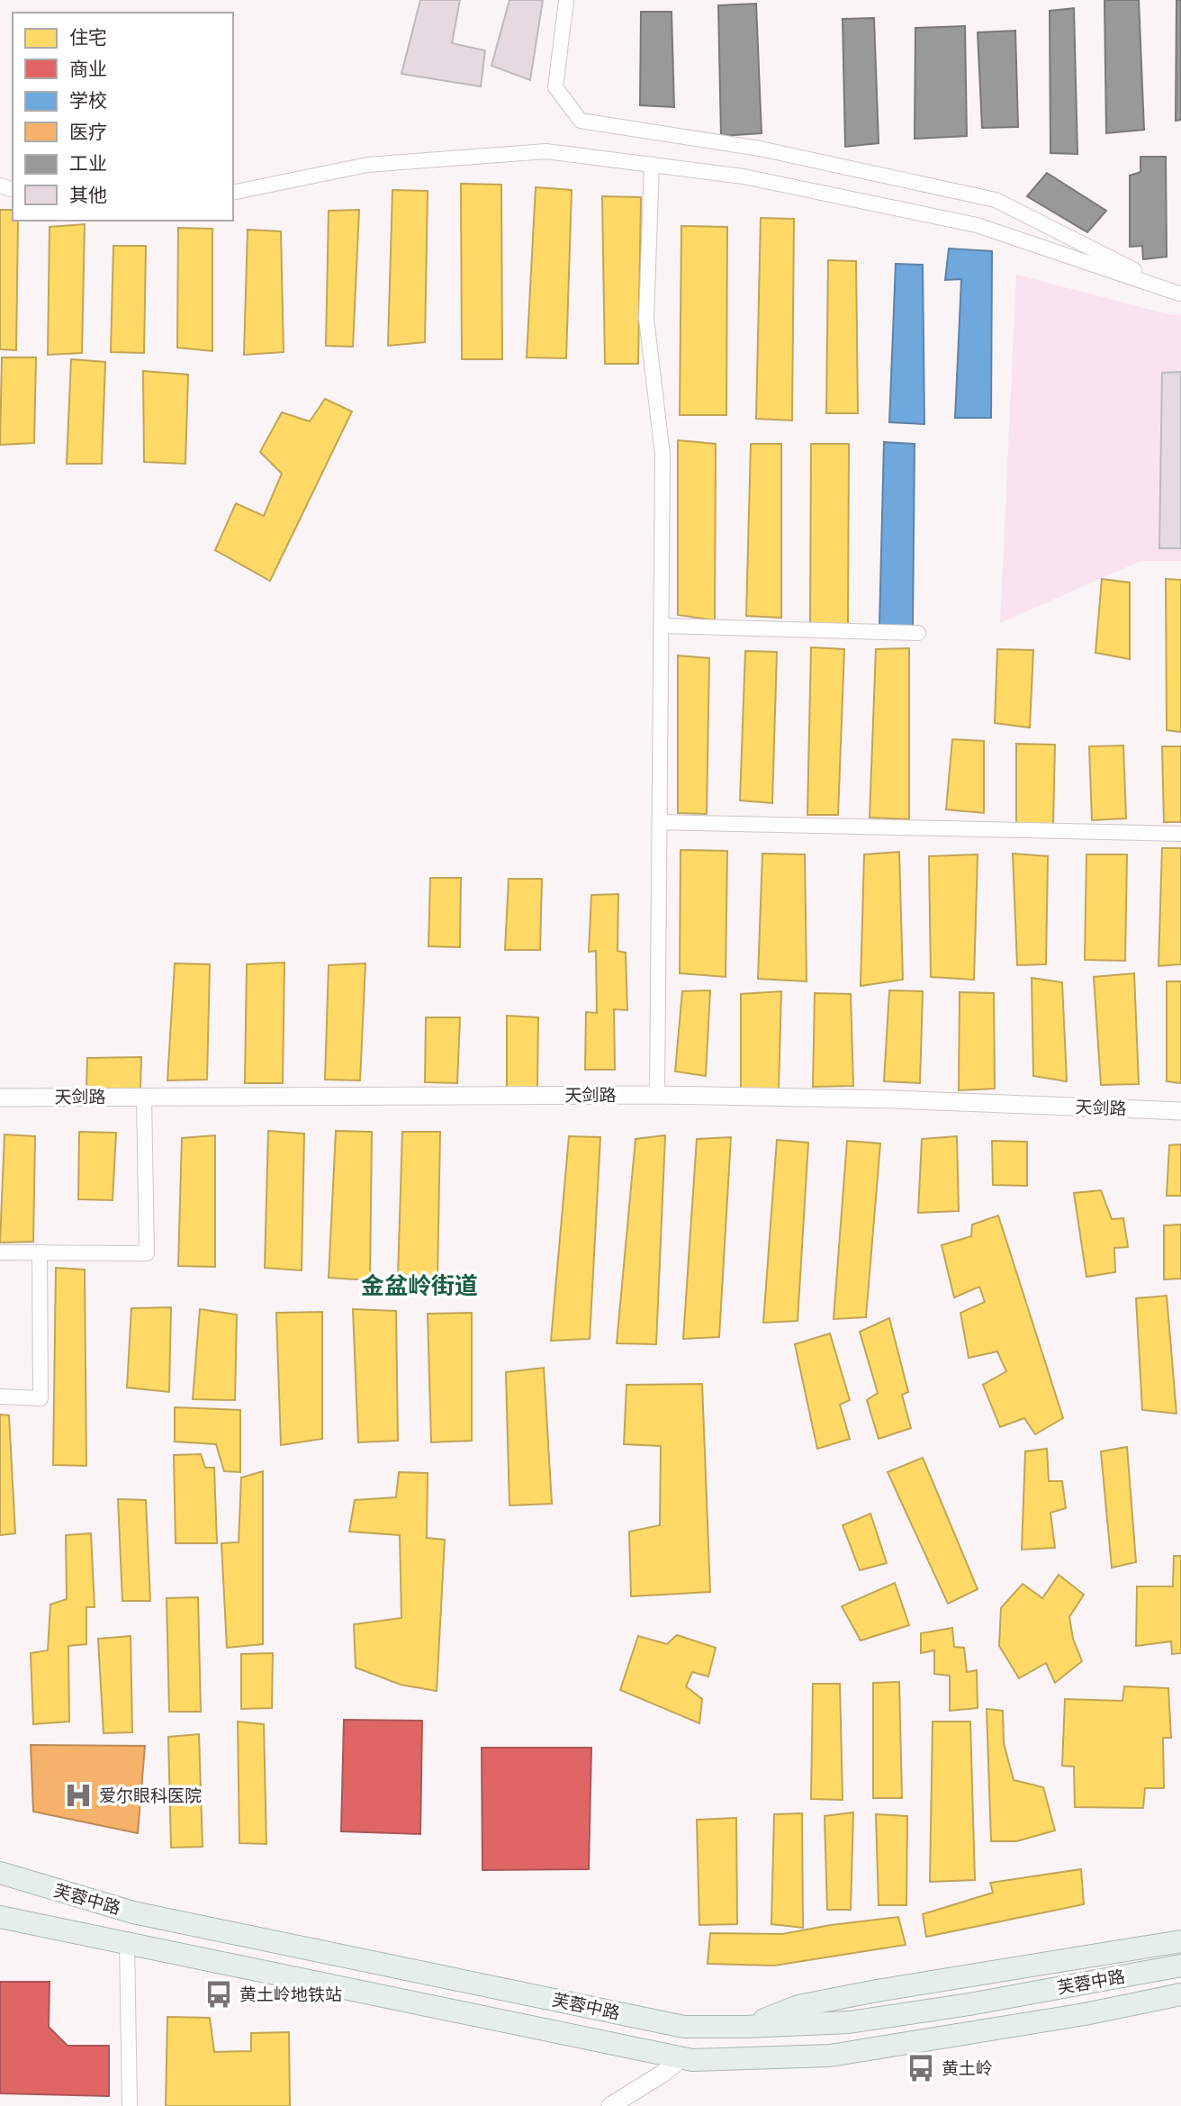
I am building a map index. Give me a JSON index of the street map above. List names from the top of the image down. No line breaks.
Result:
{"streets":{"main road":["芙蓉中路"],"street":["天剑路"]},"districts":["金盆岭街道"],"places":{"hospital":["爱尔眼科医院"],"bus stop":["黄土岭地铁站","黄土岭"]},"legend":["住宅","商业","学校","医疗","工业","其他"]}
